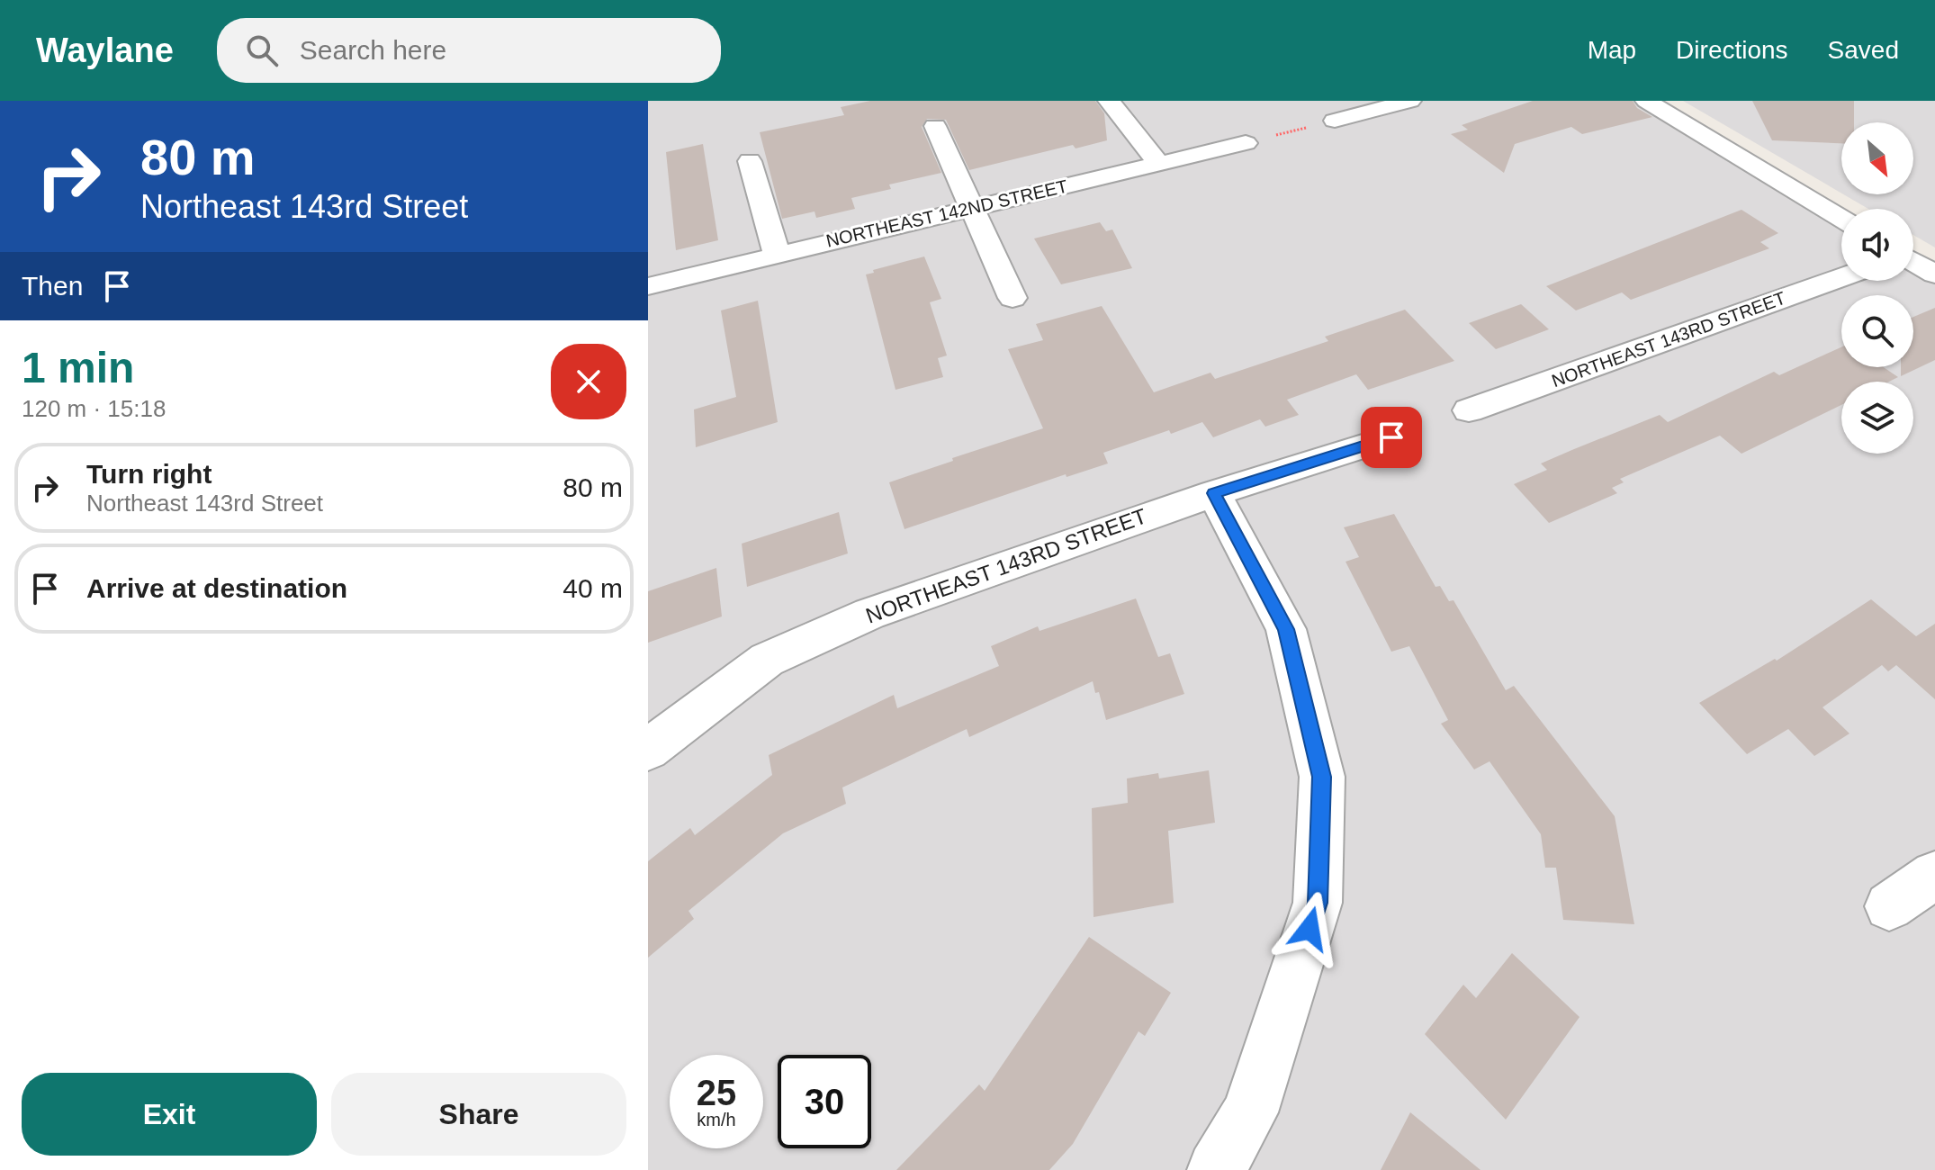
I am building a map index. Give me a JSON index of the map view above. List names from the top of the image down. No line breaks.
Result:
{"streets":{"street":["NORTHEAST 142ND STREET","NORTHEAST 143RD STREET"]},"north":"bottom right","page":{"header":"Waylane","search":"Search here","nav":["Map","Directions","Saved"],"turn":["80 m","Northeast 143rd Street"],"then":"Then","heading":["1 min","120 m · 15:18"],"list":[{"name":"Turn right","note":"Northeast 143rd Street","value":"80 m"},{"name":"Arrive at destination","value":"40 m"}],"speed":"25 km/h","limit":"30","buttons":["Exit","Share"]}}
